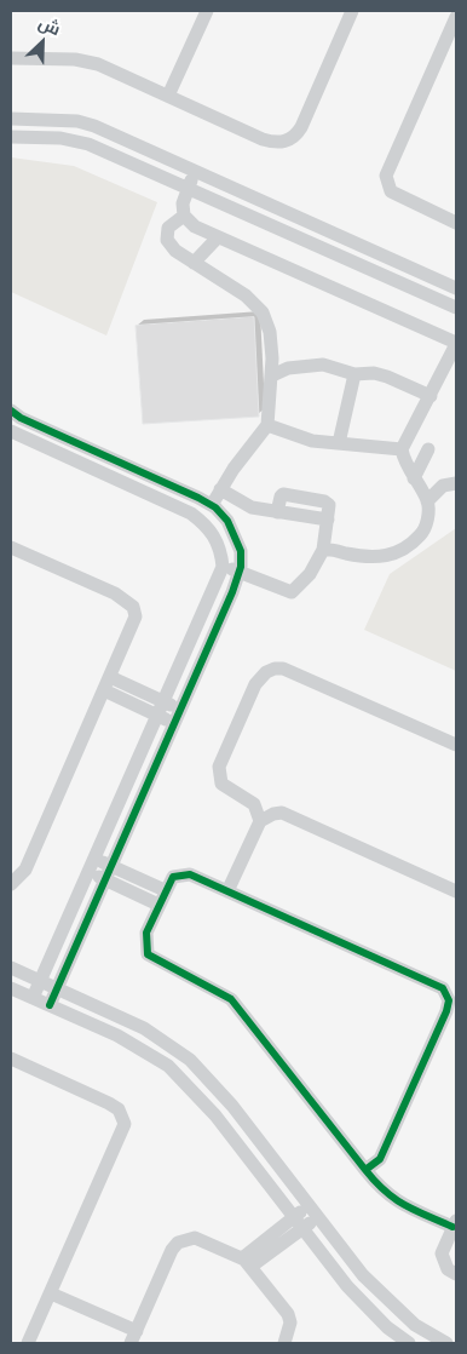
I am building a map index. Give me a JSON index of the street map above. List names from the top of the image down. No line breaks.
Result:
{"north":"top right"}
